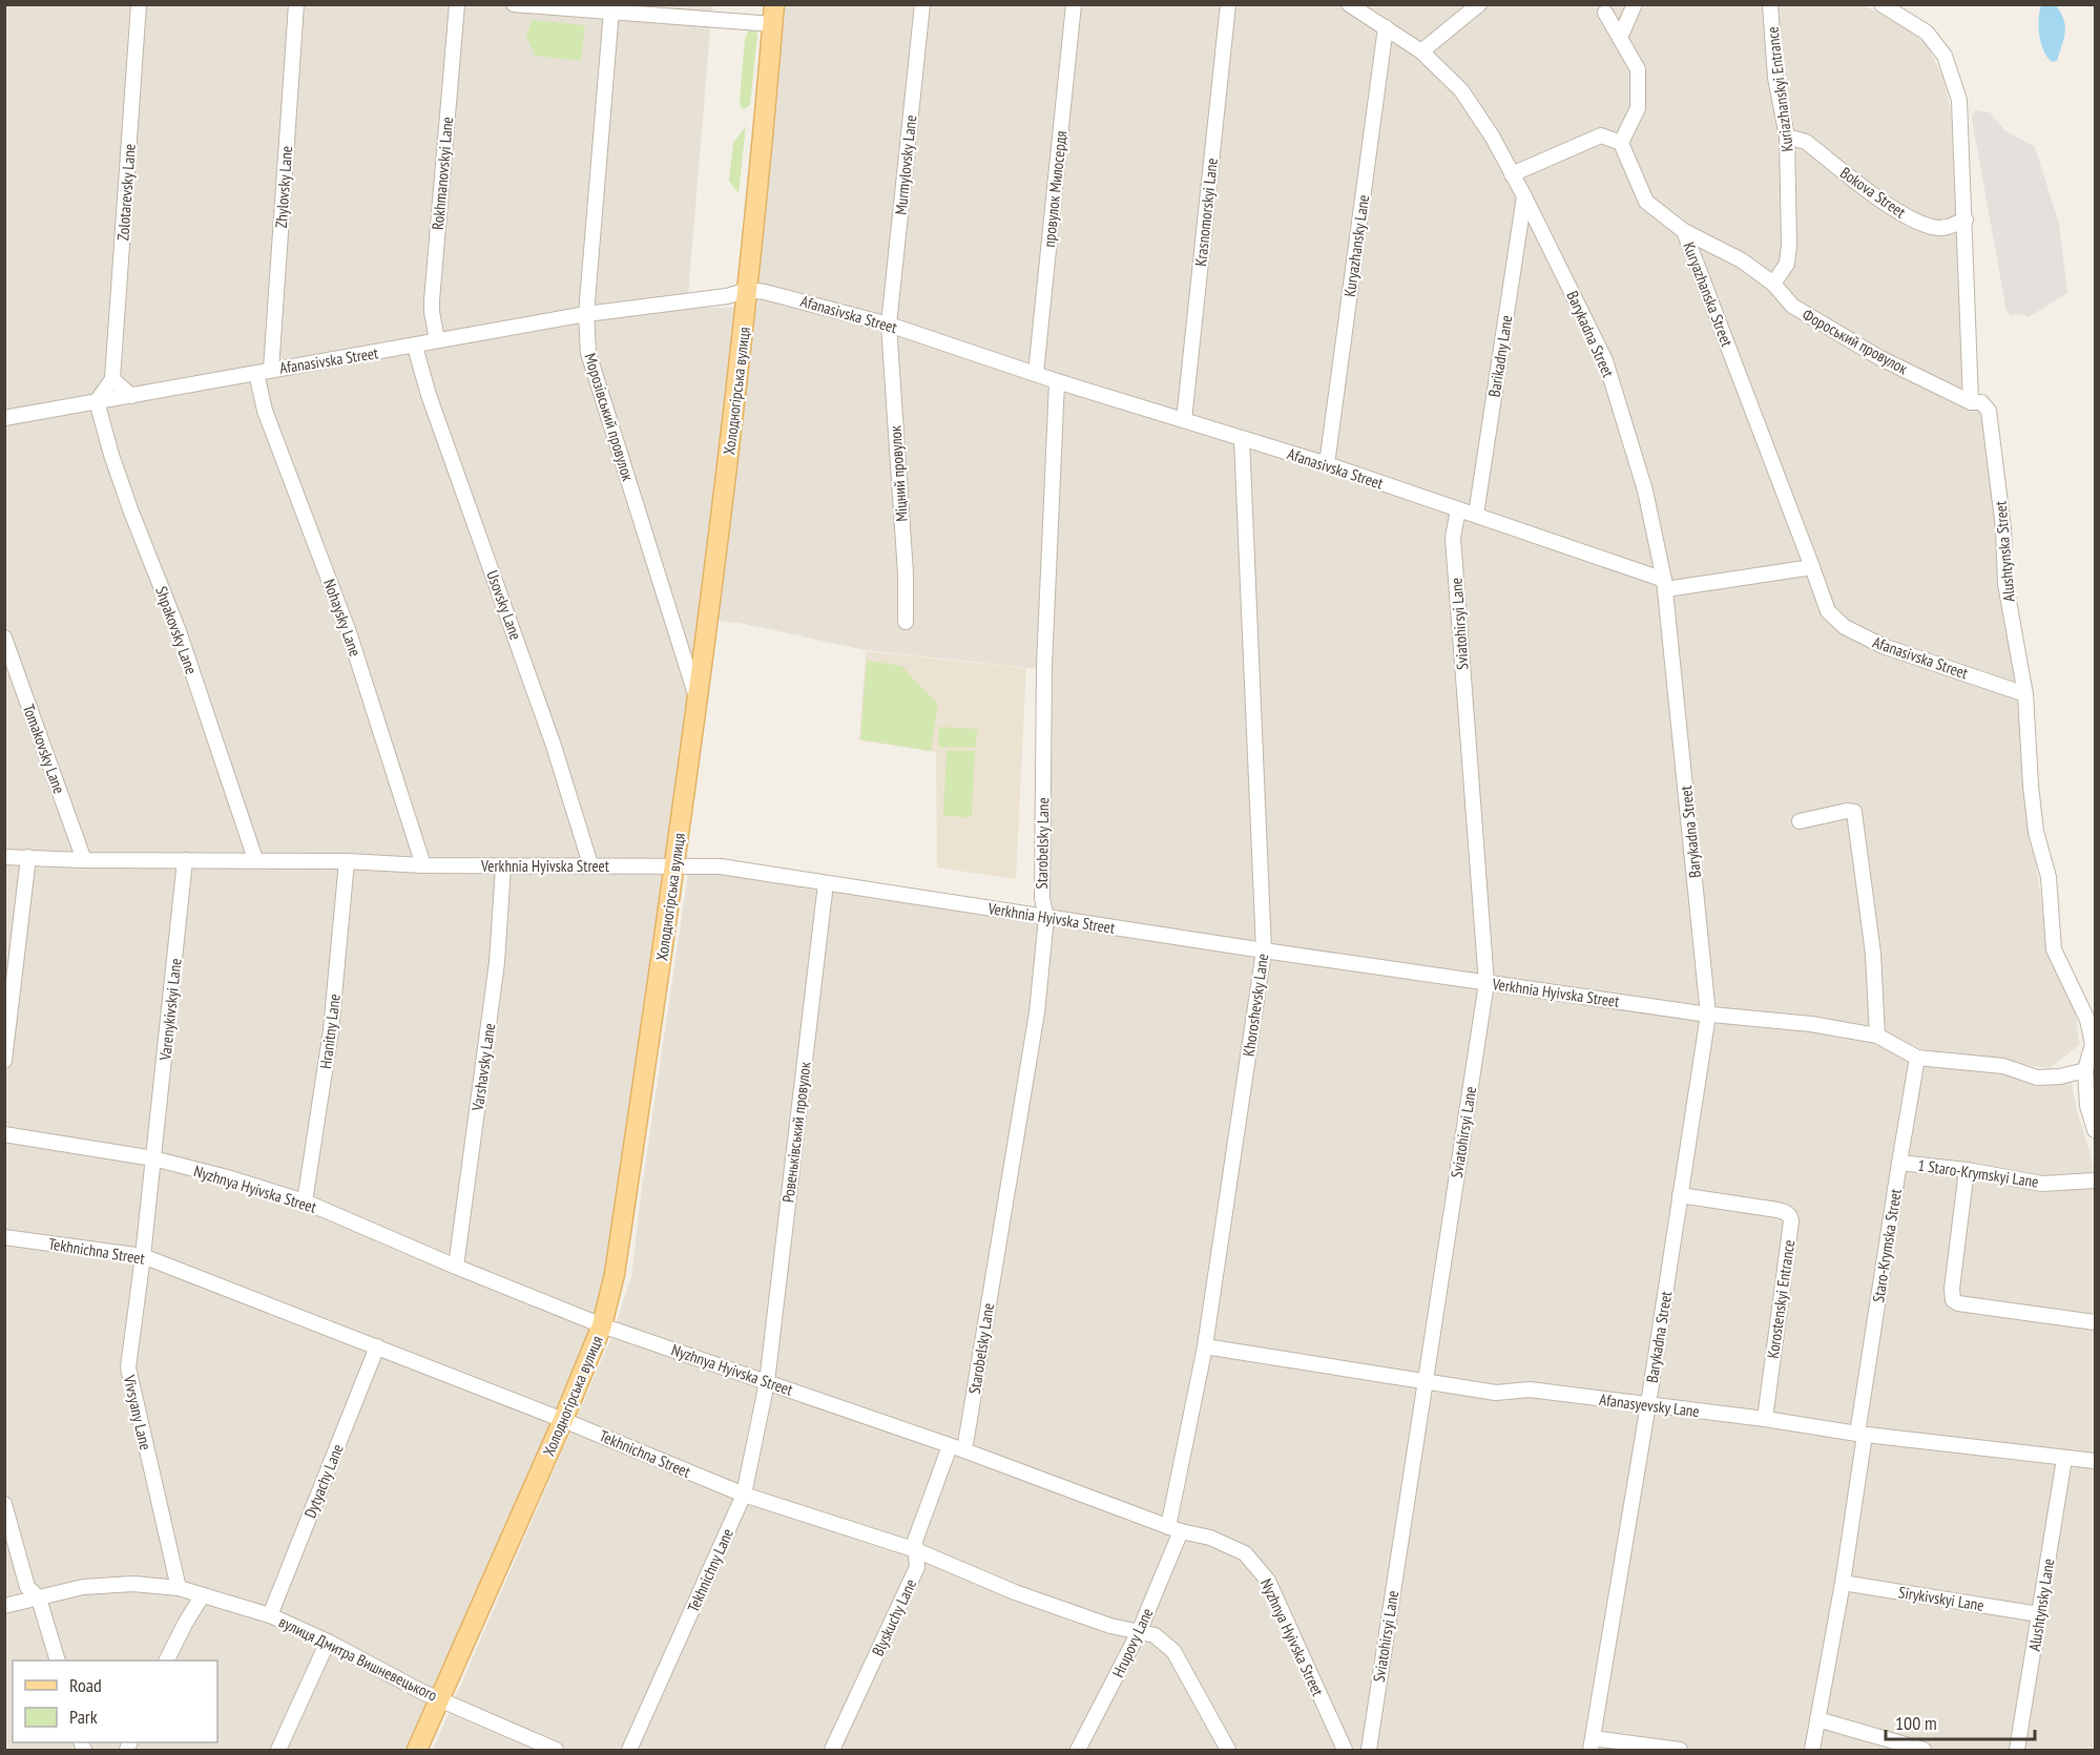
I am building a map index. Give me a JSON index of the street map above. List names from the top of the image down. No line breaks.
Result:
{"streets":{"main road":["Холодногірська вулиця"],"street":["Kuriazhanskyi Entrance","Murmylovsky Lane","Rokhmanovskyi Lane","Zhylovsky Lane","провулок Милосердя","Zolotarevsky Lane","Bokova Street","Krasnomorskyi Lane","Kuryazhansky Lane","Kuryazhanska Street","Afanasivska Street","Barykadna Street","Фороський провулок","Barikadny Lane","Морозівський провулок","Міцний провулок","Alushtynska Street","Usovsky Lane","Nohaysky Lane","Sviatohirsyi Lane","Shpakovsky Lane","Tomakovsky Lane","Starobelsky Lane","Verkhnia Hyivska Street","Khoroshevsky Lane","Varenykivskyi Lane","Hranitny Lane","Varshavsky Lane","Ровеньківський провулок","1 Staro-Krymskyi Lane","Nyzhnya Hyivska Street","Staro-Krymska Street","Tekhnichna Street","Korostenskyi Entrance","Afanasyevsky Lane","Vivsyany Lane","Dytyachy Lane","Tekhnichny Lane","Sirykivskyi Lane","Alushtynsky Lane","Blyskuchy Lane","Hrupovy Lane","вулиця Дмитра Вишневецького"]},"crossings":[["Kuriazhanskyi Entrance","Bokova Street"],["Kuriazhanskyi Entrance","Фороський провулок"],["Murmylovsky Lane","Afanasivska Street"],["Murmylovsky Lane","Міцний провулок"],["Rokhmanovskyi Lane","Afanasivska Street"],["Zhylovsky Lane","Afanasivska Street"],["Zhylovsky Lane","Nohaysky Lane"],["провулок Милосердя","Afanasivska Street"],["Krasnomorskyi Lane","Afanasivska Street"],["Kuryazhansky Lane","Afanasivska Street"],["Kuryazhansky Lane","Barykadna Street"],["Kuryazhanska Street","Afanasivska Street"],["Kuryazhanska Street","Фороський провулок"],["Afanasivska Street","Barykadna Street"],["Afanasivska Street","Barikadny Lane"],["Afanasivska Street","Холодногірська вулиця"],["Afanasivska Street","Морозівський провулок"],["Afanasivska Street","Міцний провулок"],["Afanasivska Street","Alushtynska Street"],["Afanasivska Street","Usovsky Lane"],["Afanasivska Street","Nohaysky Lane"],["Afanasivska Street","Sviatohirsyi Lane"],["Afanasivska Street","Shpakovsky Lane"],["Afanasivska Street","Starobelsky Lane"],["Afanasivska Street","Khoroshevsky Lane"],["Barykadna Street","Barikadny Lane"],["Barykadna Street","Verkhnia Hyivska Street"],["Barykadna Street","Korostenskyi Entrance"],["Barykadna Street","Afanasyevsky Lane"],["Фороський провулок","Alushtynska Street"],["Холодногірська вулиця","Морозівський провулок"],["Холодногірська вулиця","Verkhnia Hyivska Street"],["Холодногірська вулиця","Nyzhnya Hyivska Street"],["Холодногірська вулиця","Tekhnichna Street"],["Холодногірська вулиця","вулиця Дмитра Вишневецького"],["Alushtynska Street","Verkhnia Hyivska Street"],["Usovsky Lane","Verkhnia Hyivska Street"],["Nohaysky Lane","Verkhnia Hyivska Street"],["Sviatohirsyi Lane","Verkhnia Hyivska Street"],["Sviatohirsyi Lane","Afanasyevsky Lane"],["Shpakovsky Lane","Verkhnia Hyivska Street"],["Tomakovsky Lane","Verkhnia Hyivska Street"],["Starobelsky Lane","Verkhnia Hyivska Street"],["Starobelsky Lane","Nyzhnya Hyivska Street"],["Verkhnia Hyivska Street","Khoroshevsky Lane"],["Verkhnia Hyivska Street","Varenykivskyi Lane"],["Verkhnia Hyivska Street","Hranitny Lane"],["Verkhnia Hyivska Street","Varshavsky Lane"],["Verkhnia Hyivska Street","Ровеньківський провулок"],["Verkhnia Hyivska Street","Staro-Krymska Street"],["Khoroshevsky Lane","Nyzhnya Hyivska Street"],["Khoroshevsky Lane","Afanasyevsky Lane"],["Khoroshevsky Lane","Hrupovy Lane"],["Varenykivskyi Lane","Nyzhnya Hyivska Street"],["Varenykivskyi Lane","Vivsyany Lane"],["Hranitny Lane","Nyzhnya Hyivska Street"],["Varshavsky Lane","Nyzhnya Hyivska Street"],["Ровеньківський провулок","Nyzhnya Hyivska Street"],["Ровеньківський провулок","Tekhnichny Lane"],["1 Staro-Krymskyi Lane","Staro-Krymska Street"],["Nyzhnya Hyivska Street","Vivsyany Lane"],["Nyzhnya Hyivska Street","Tekhnichny Lane"],["Nyzhnya Hyivska Street","Blyskuchy Lane"],["Nyzhnya Hyivska Street","Hrupovy Lane"],["Staro-Krymska Street","Afanasyevsky Lane"],["Staro-Krymska Street","Sirykivskyi Lane"],["Tekhnichna Street","Vivsyany Lane"],["Tekhnichna Street","Dytyachy Lane"],["Tekhnichna Street","Tekhnichny Lane"],["Tekhnichna Street","Blyskuchy Lane"],["Tekhnichna Street","Hrupovy Lane"],["Korostenskyi Entrance","Afanasyevsky Lane"],["Afanasyevsky Lane","Alushtynsky Lane"],["Vivsyany Lane","вулиця Дмитра Вишневецького"],["Dytyachy Lane","вулиця Дмитра Вишневецького"],["Sirykivskyi Lane","Alushtynsky Lane"]],"legend":["Road","Park"],"scale_bar":"100 m"}
